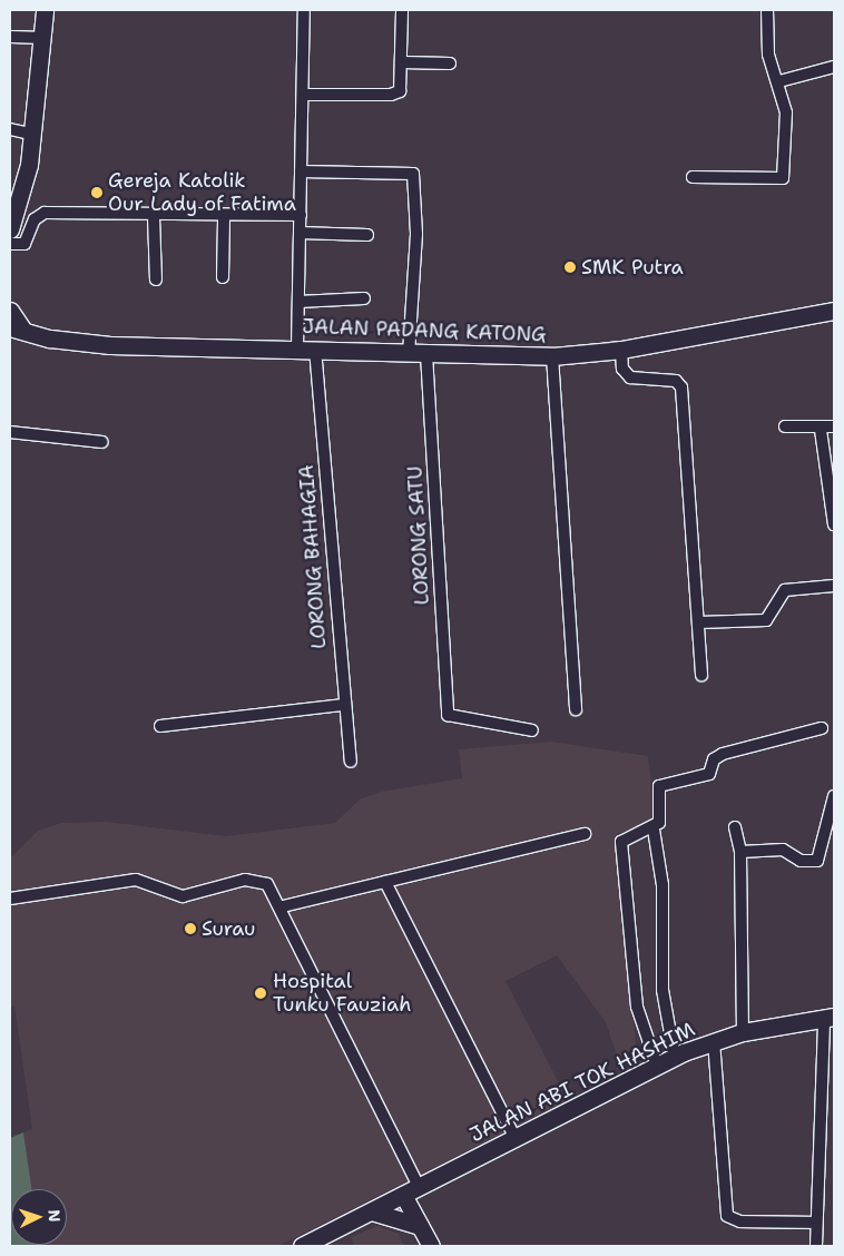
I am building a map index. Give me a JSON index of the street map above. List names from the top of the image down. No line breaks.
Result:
{"streets":{"main road":["JALAN PADANG KATONG","JALAN ABI TOK HASHIM"],"street":["LORONG SATU","LORONG BAHAGIA"]},"crossings":[["JALAN PADANG KATONG","LORONG SATU"],["JALAN PADANG KATONG","LORONG BAHAGIA"]],"places":["Gereja Katolik Our Lady of Fatima","SMK Putra","Surau","Hospital Tunku Fauziah"],"north":"right"}
